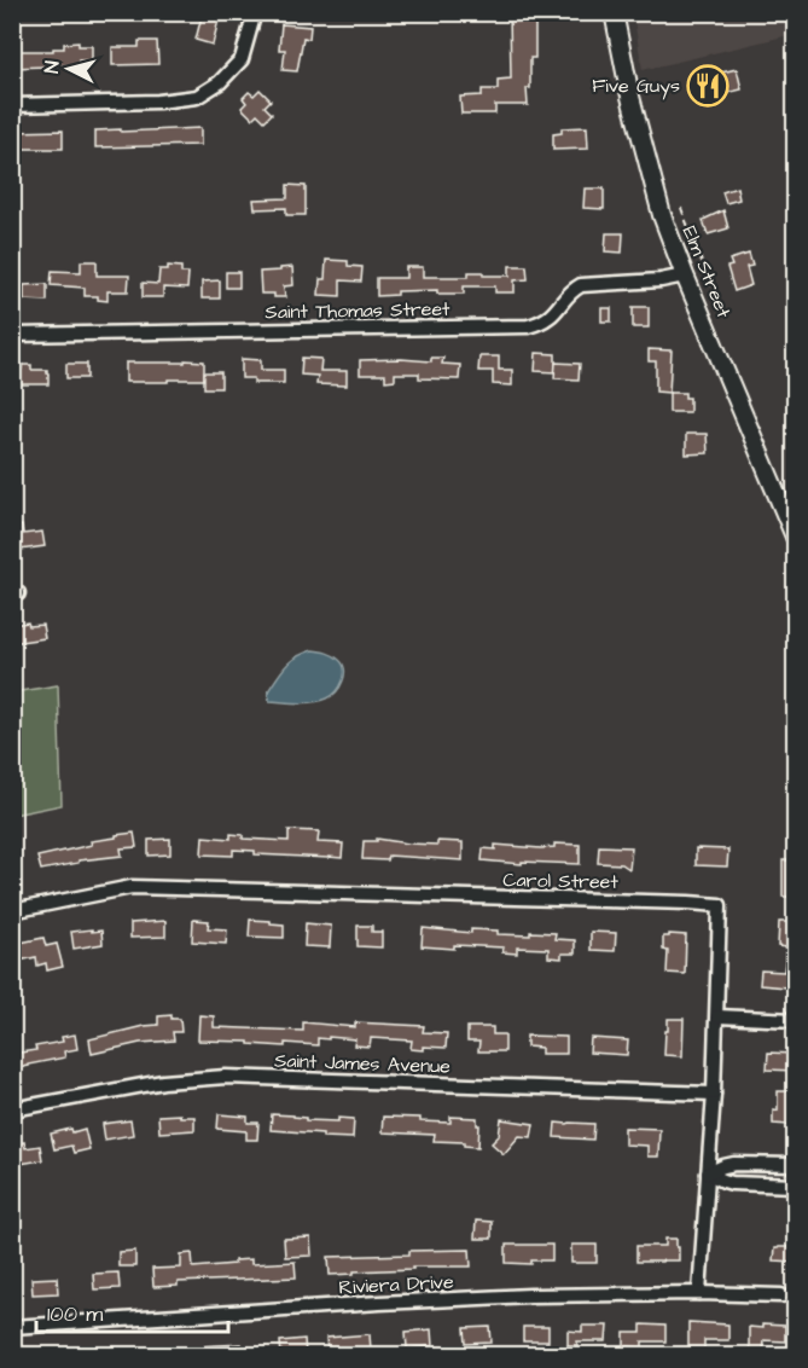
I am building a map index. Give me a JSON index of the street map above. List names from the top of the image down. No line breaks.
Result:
{"streets":{"main road":["Elm Street"],"street":["Saint Thomas Street","Carol Street","Saint James Avenue","Riviera Drive"]},"crossings":[["Elm Street","Saint Thomas Street"],["Carol Street","Saint James Avenue"],["Carol Street","Riviera Drive"]],"places":{"restaurant":["Five Guys"]},"scale_bar":"100 m","north":"left"}
